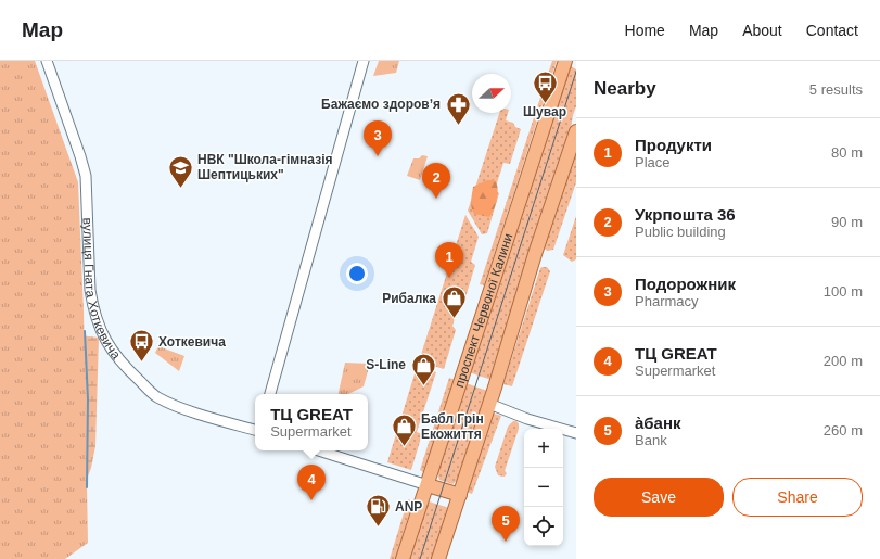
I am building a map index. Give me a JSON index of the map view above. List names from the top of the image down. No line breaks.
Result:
{"streets":{"main road":["проспект Червоної Калини"],"street":["вулиця Гната Хоткевича"]},"places":{"bus stop":["Шувар","Хоткевича"],"pharmacy":["Бажаємо здоровʼя"],"school or university":["НВК \"Школа-гімназія Шептицьких\""],"shop":["Рибалка","S-Line","Бабл Грін Eкожиття"],"fuel station":["ANP"]},"north":"right","page":{"header":"Map","nav":["Home","Map","About","Contact"],"heading":["Nearby","5 results"],"list":[{"mark":"1","name":"Продукти","note":"Place","value":"80 m"},{"mark":"2","name":"Укрпошта 36","note":"Public building","value":"90 m"},{"mark":"3","name":"Подорожник","note":"Pharmacy","value":"100 m"},{"mark":"4","name":"ТЦ GREAT","note":"Supermarket","value":"200 m"},{"mark":"5","name":"а̀банк","note":"Bank","value":"260 m"}],"pins":["3","2","1","4","5"],"popup":["ТЦ GREAT","Supermarket"],"map_buttons":["+","−"],"buttons":["Save","Share"]}}
